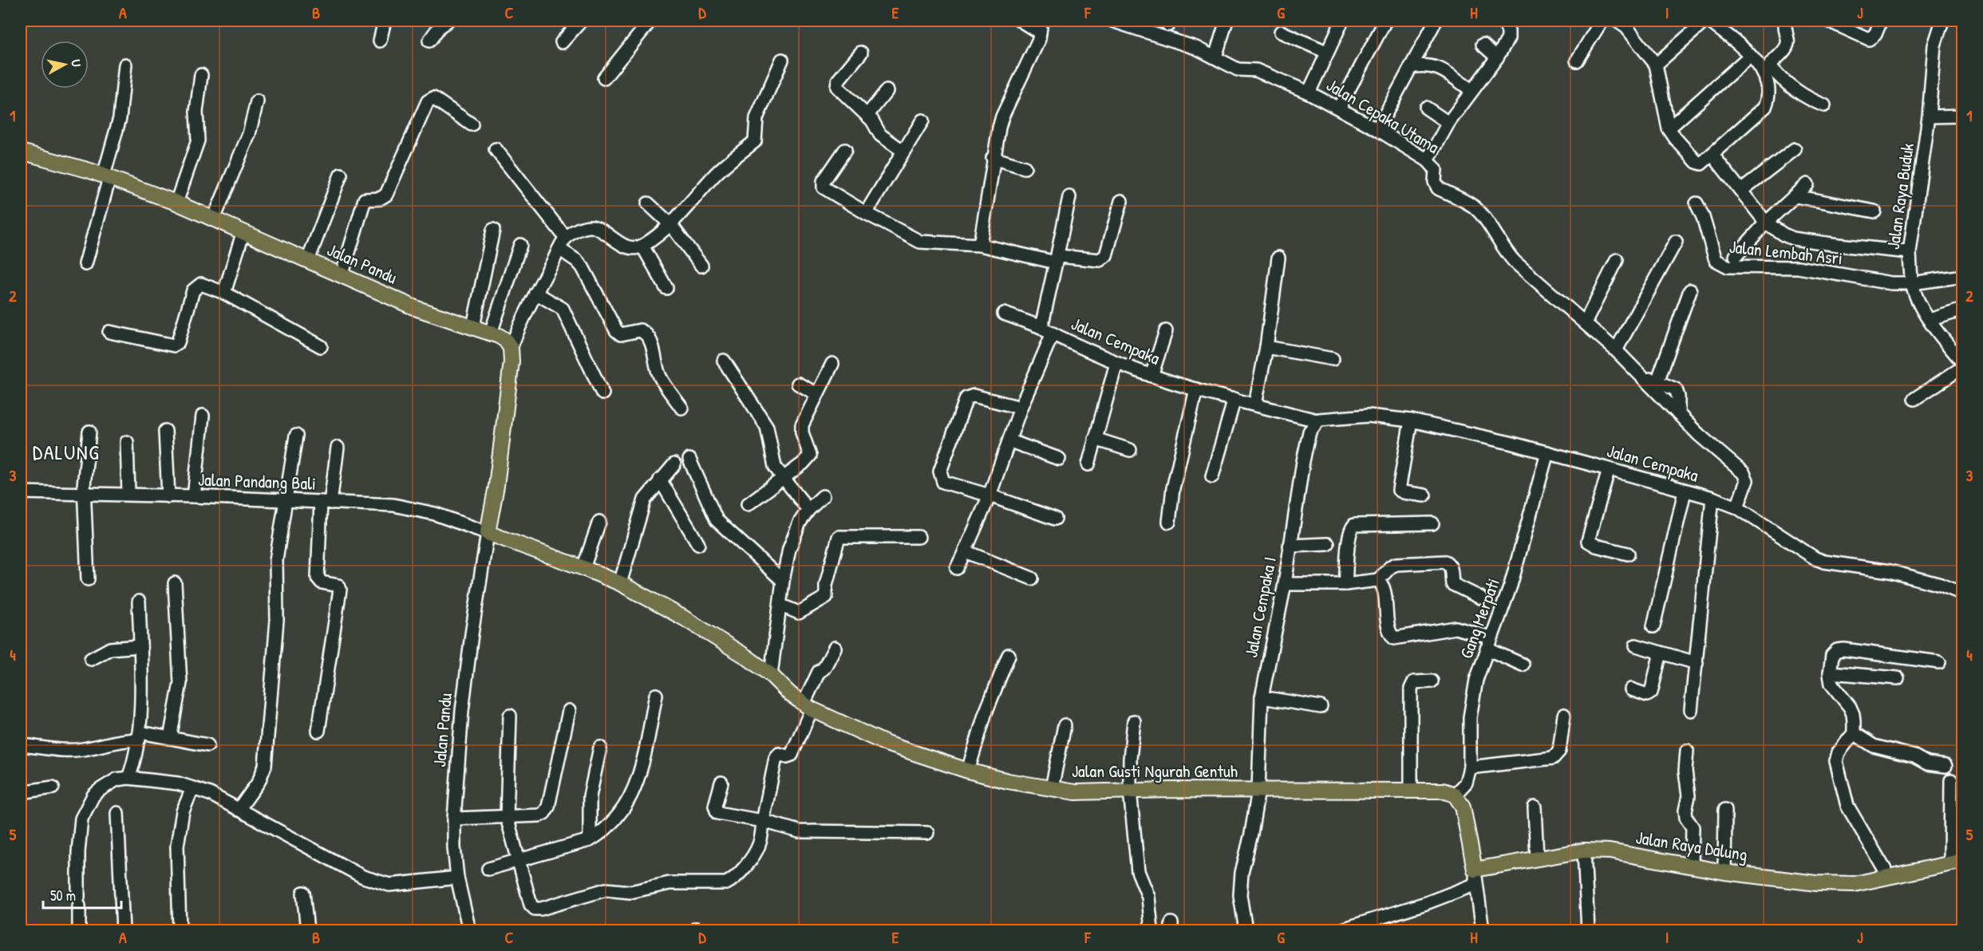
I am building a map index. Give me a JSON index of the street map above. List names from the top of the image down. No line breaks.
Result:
{"streets":{"main road":["Jalan Pandu","Jalan Gusti Ngurah Gentuh","Jalan Raya Dalung"],"street":["Jalan Cepaka Utama","Jalan Raya Buduk","Jalan Lembah Asri","Jalan Cempaka","Jalan Pandang Bali","Jalan Cempaka I","Gang Merpati"]},"crossings":[["Jalan Cepaka Utama","Jalan Cempaka"],["Jalan Raya Buduk","Jalan Lembah Asri"],["Jalan Pandu","Jalan Pandang Bali"],["Jalan Pandu","Jalan Gusti Ngurah Gentuh"],["Jalan Cempaka","Jalan Cempaka I"],["Jalan Cempaka","Gang Merpati"],["Jalan Pandang Bali","Jalan Gusti Ngurah Gentuh"],["Jalan Cempaka I","Jalan Gusti Ngurah Gentuh"],["Gang Merpati","Jalan Gusti Ngurah Gentuh"]],"districts":["DALUNG"],"scale_bar":"50 m","north":"right","grid":{"columns":["A","B","C","D","E","F","G","H","I","J"],"rows":["1","2","3","4","5"]}}
